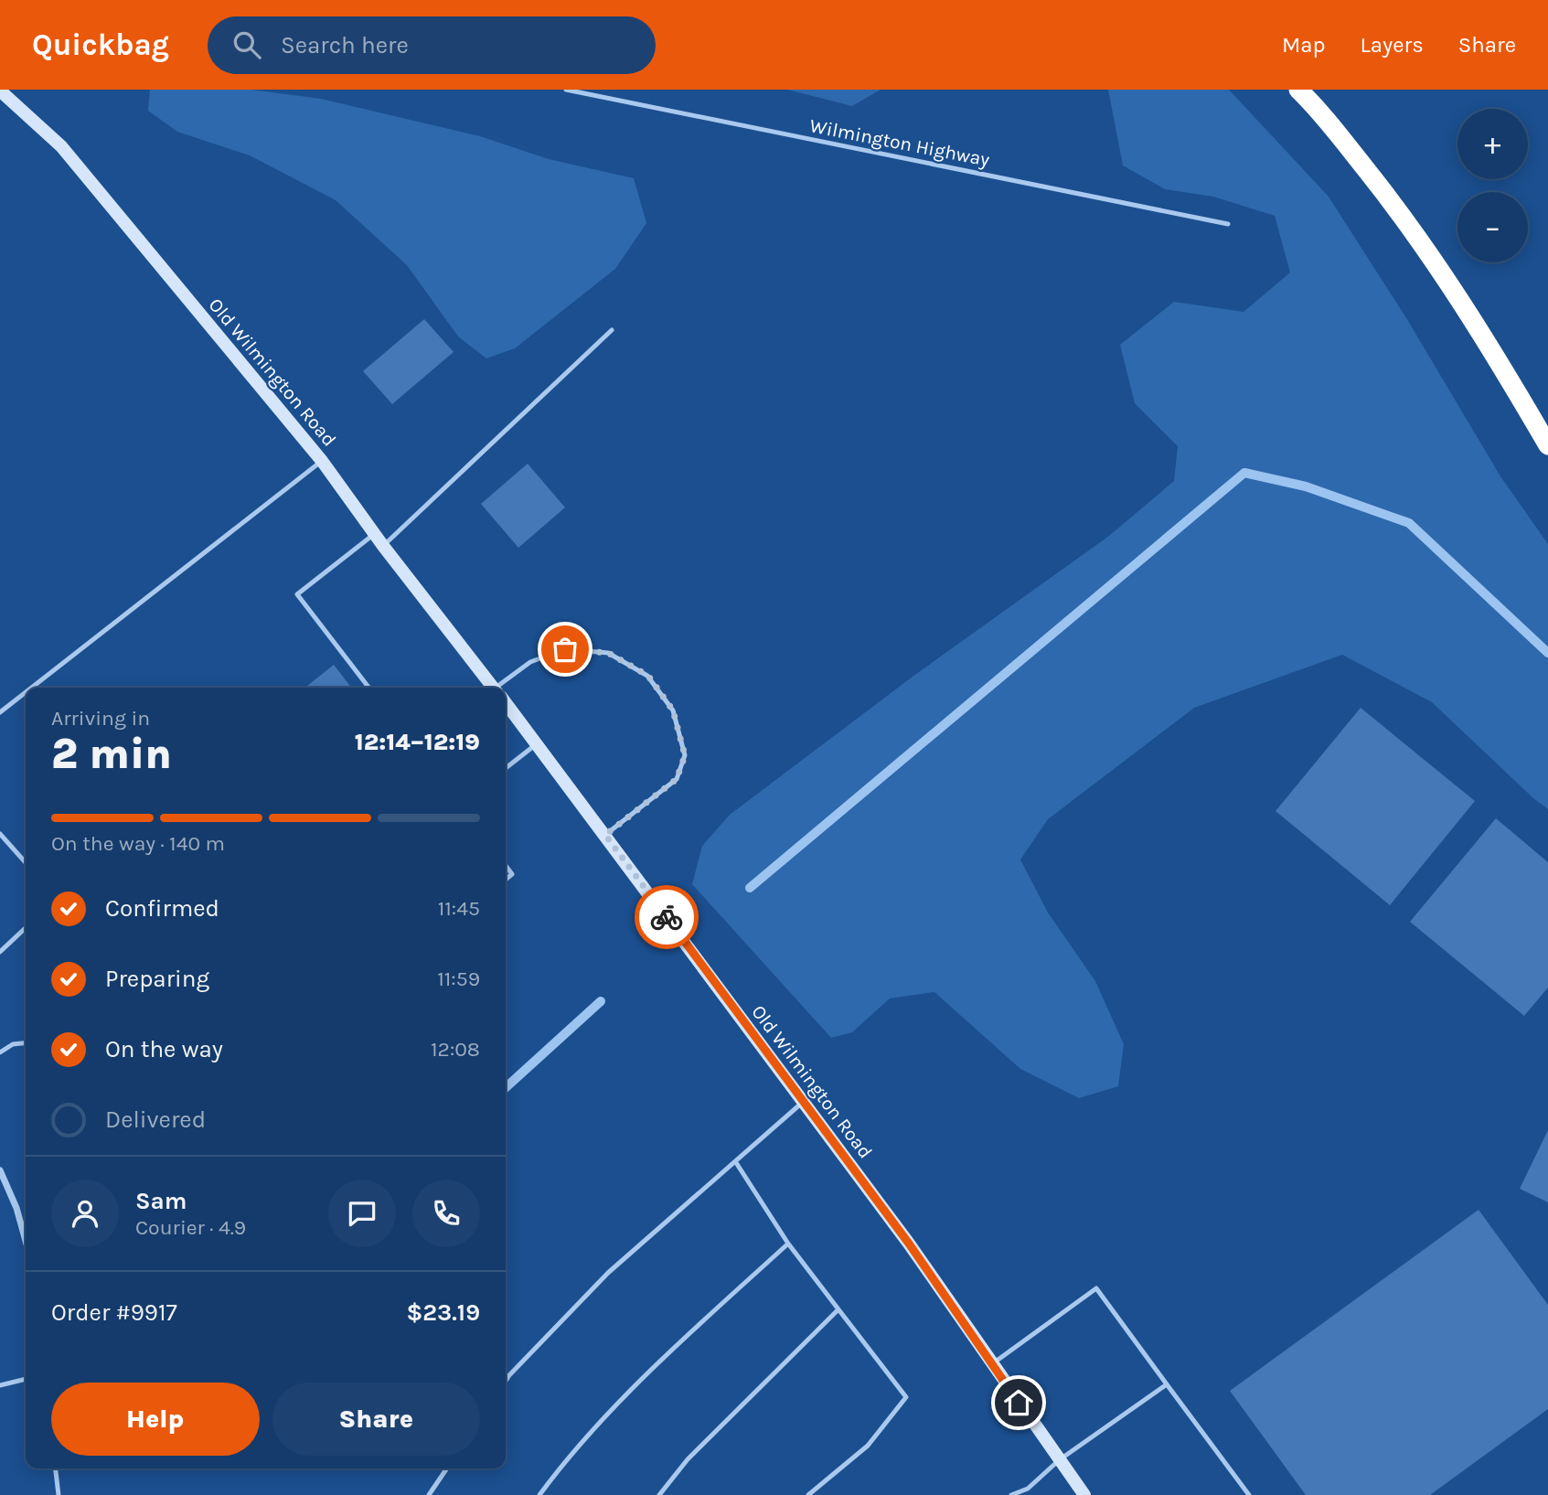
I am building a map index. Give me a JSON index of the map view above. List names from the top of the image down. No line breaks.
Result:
{"streets":{"main road":["Old Wilmington Road"],"lane":["Wilmington Highway"]},"page":{"header":"Quickbag","search":"Search here","nav":["Map","Layers","Share"],"map_buttons":["+","−"],"heading":["2 min","Arriving in","12:14–12:19"],"panel":["Sam","Courier · 4.9","Order #9917","$23.19"],"bar":"On the way · 140 m","list":[["Confirmed","11:45"],["Preparing","11:59"],["On the way","12:08"],"Delivered"],"buttons":["Help","Share"]}}
